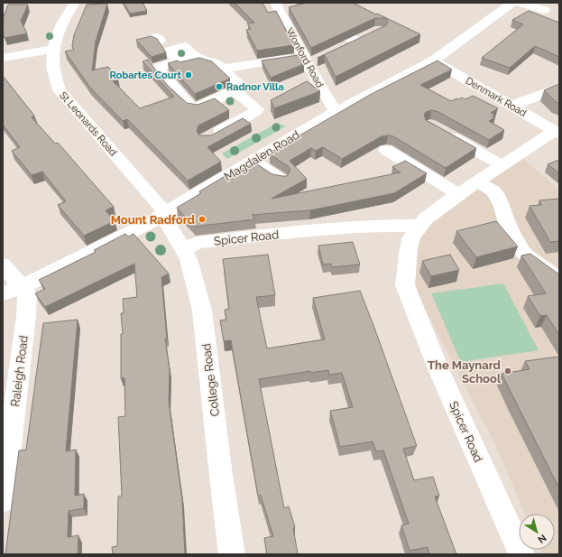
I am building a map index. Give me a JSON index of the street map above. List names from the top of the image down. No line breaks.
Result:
{"streets":{"street":["Wonford Road","Denmark Road","St Leonards Road","Magdalen Road","Spicer Road","Raleigh Road","College Road"]},"crossings":[["Wonford Road","Magdalen Road"],["Denmark Road","Magdalen Road"],["Denmark Road","Spicer Road"],["St Leonards Road","Magdalen Road"],["St Leonards Road","College Road"],["Magdalen Road","Raleigh Road"],["Magdalen Road","College Road"],["Spicer Road","College Road"]],"places":["Robartes Court","Radnor Villa","Mount Radford","The Maynard School"],"north":"bottom right"}
